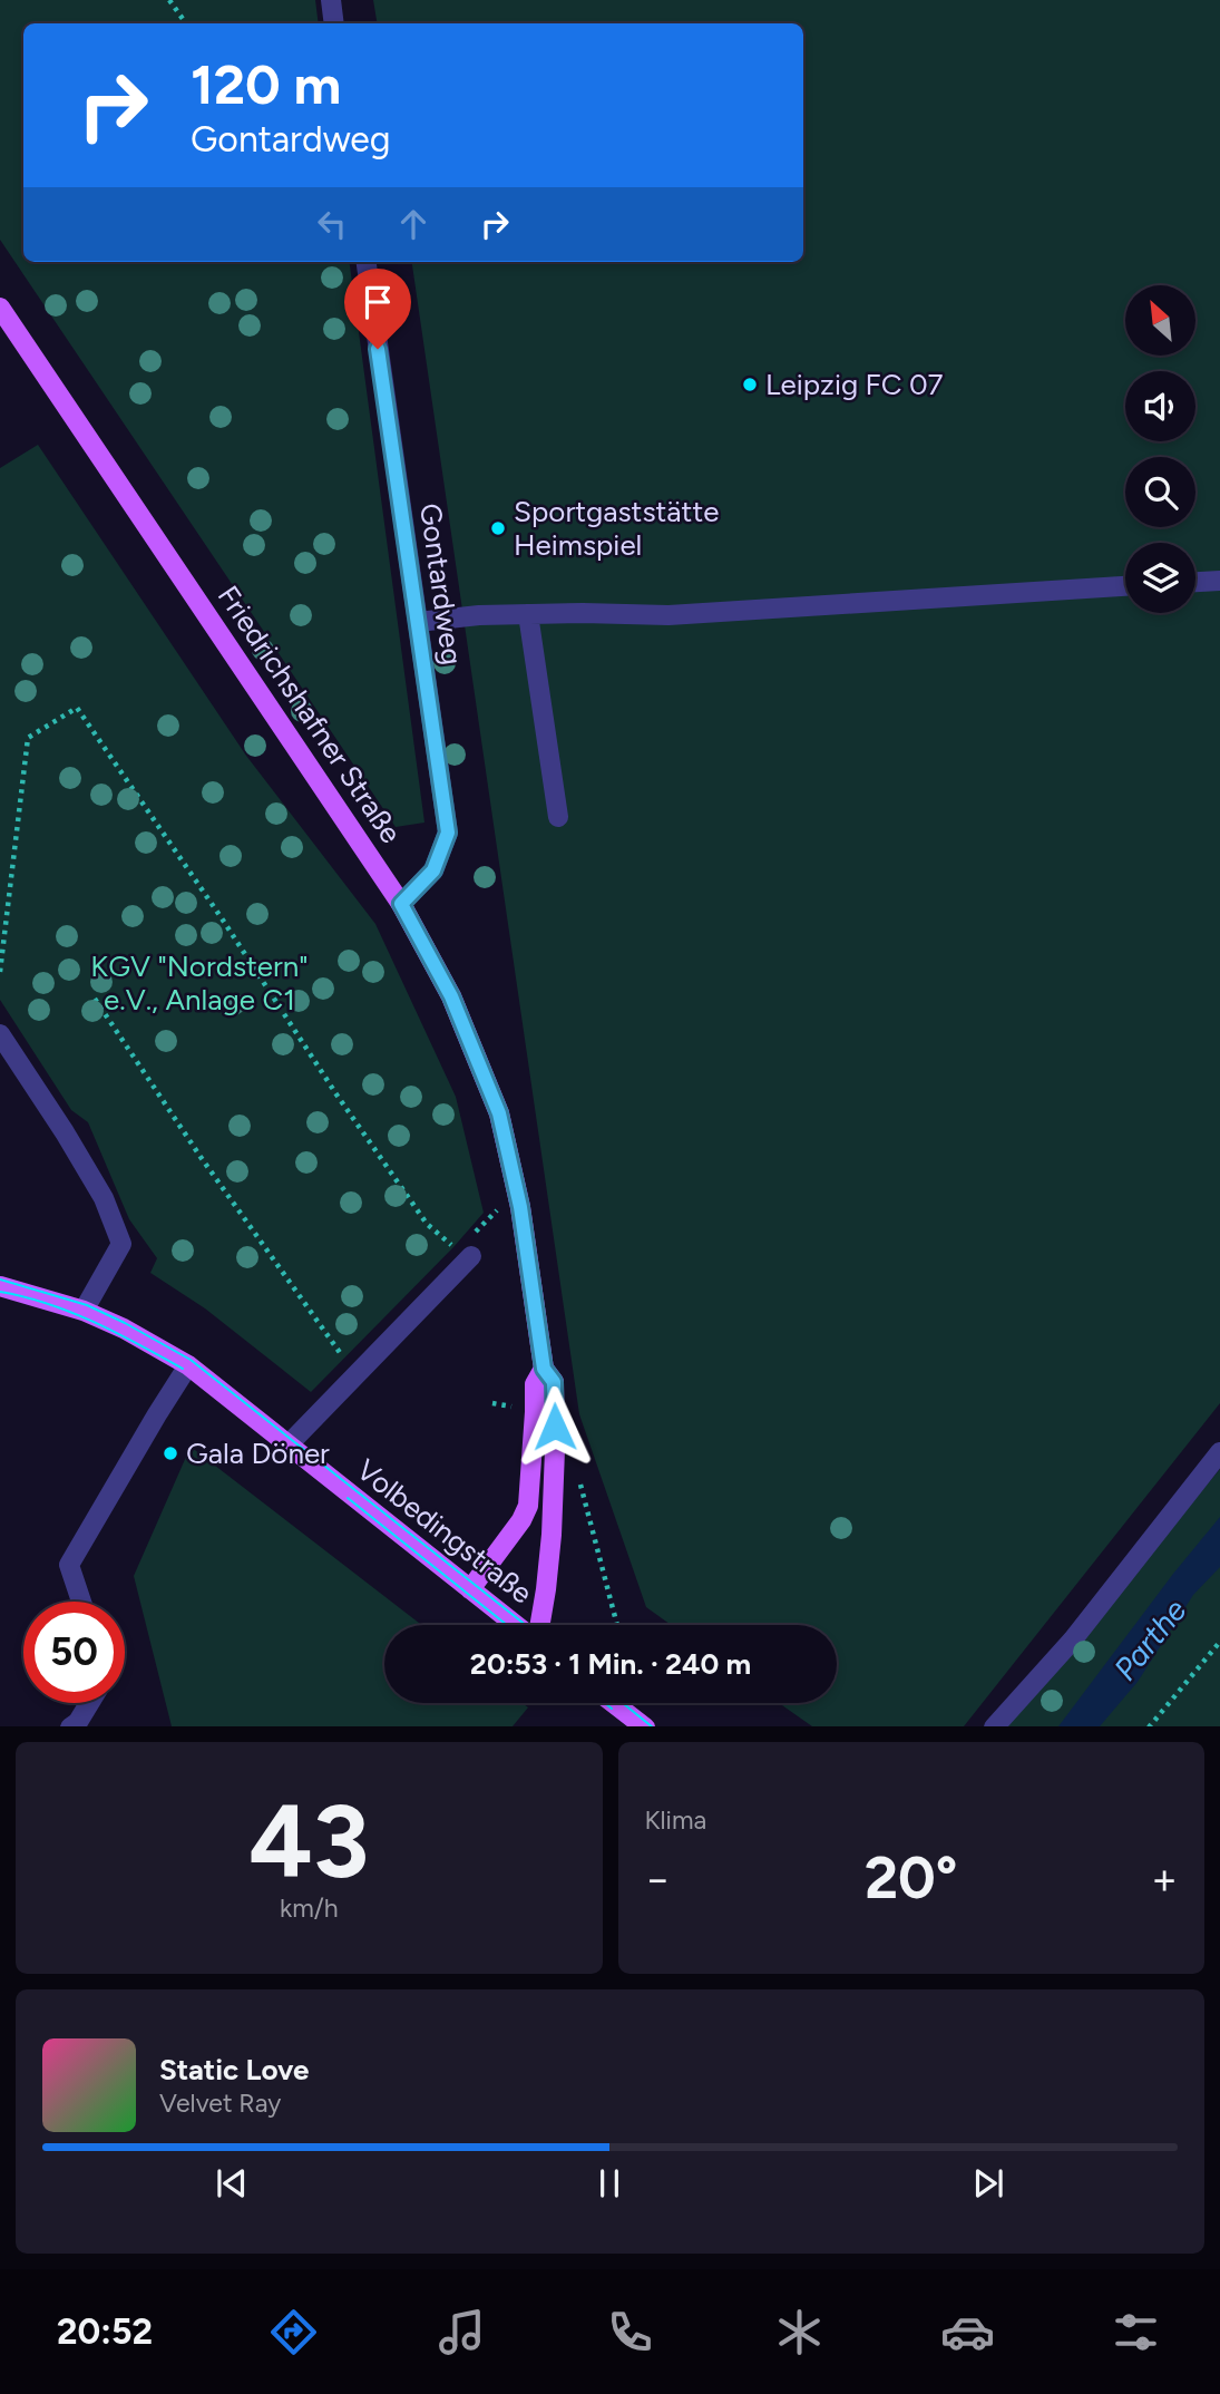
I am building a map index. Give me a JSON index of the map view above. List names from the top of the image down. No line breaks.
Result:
{"streets":{"main road":["Friedrichshafner Straße","Volbedingstraße"],"street":["Gontardweg"]},"crossings":[["Gontardweg","Friedrichshafner Straße"],["Friedrichshafner Straße","Volbedingstraße"]],"water":["Parthe"],"parks":["KGV \"Nordstern\" e.V., Anlage C1"],"places":["Leipzig FC 07","Sportgaststätte Heimspiel","Gala Döner"],"north":"top left","page":{"turn":["120 m","Gontardweg"],"limit":"50","trip":"20:53 · 1 Min. · 240 m","tile":[["43","km/h"],"Klima"],"heat":["−","20°","+"],"song":["Static Love","Velvet Ray"],"tabs":"20:52"}}
